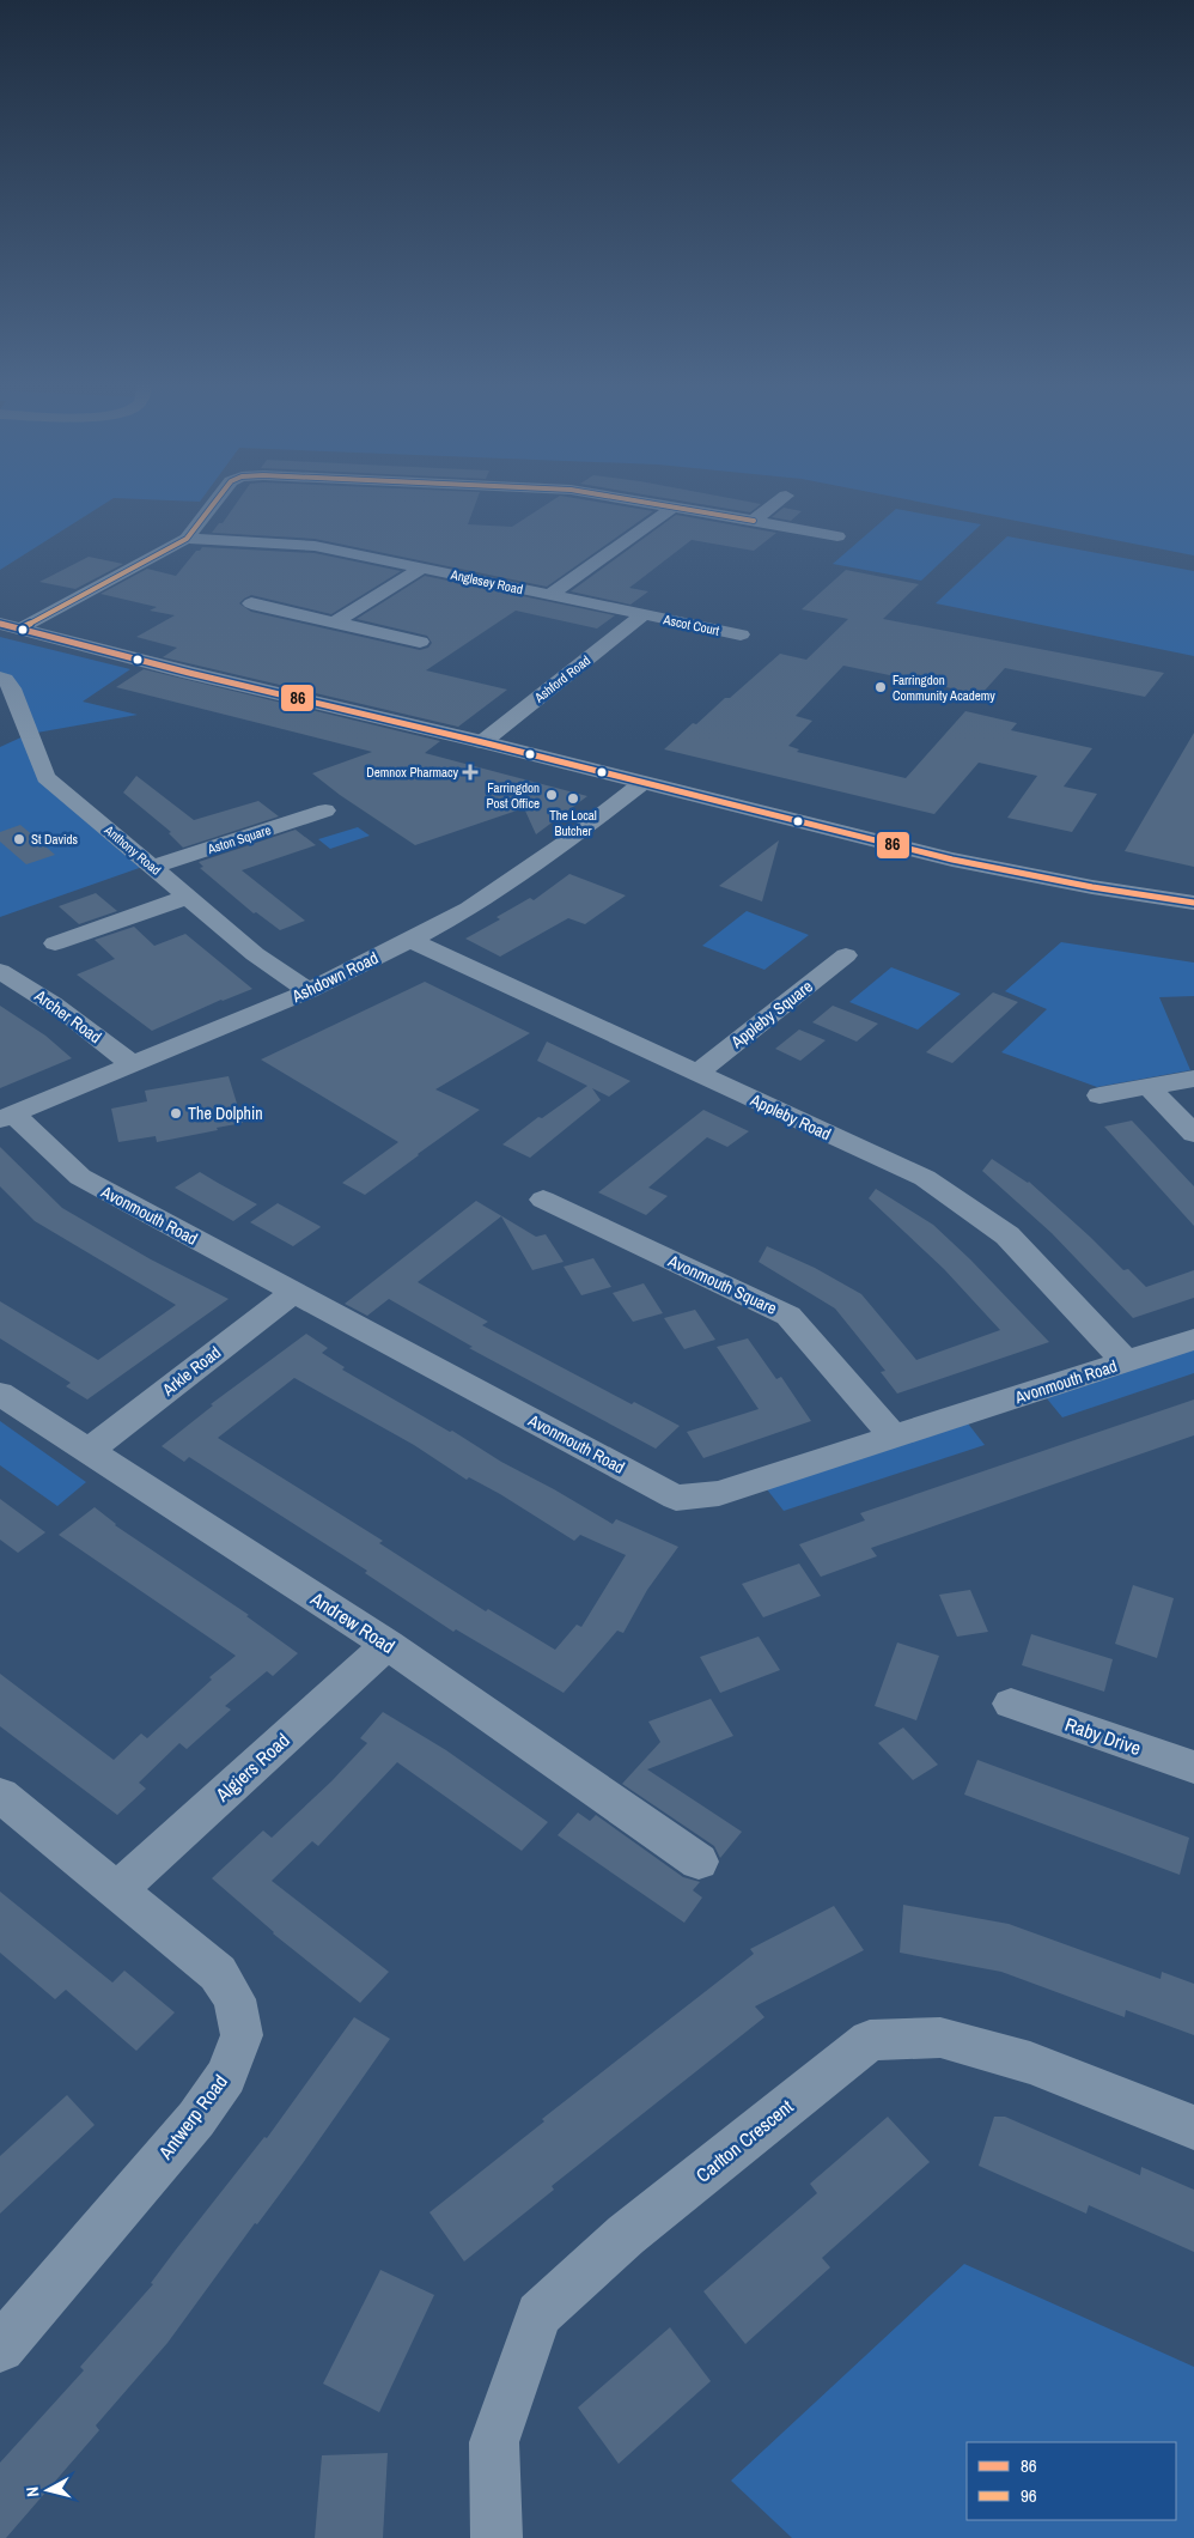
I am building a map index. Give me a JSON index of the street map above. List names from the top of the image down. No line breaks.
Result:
{"streets":{"street":["Anglesey Road","Ascot Court","Ashford Road","Aston Square","Anthony Road","Ashdown Road","Appleby Square","Archer Road","Appleby Road","Avonmouth Road","Avonmouth Square","Arkle Road","Andrew Road","Raby Drive","Algiers Road","Antwerp Road","Carlton Crescent"]},"crossings":[["Anglesey Road","Ascot Court"],["Anglesey Road","Ashford Road"],["Ascot Court","Ashford Road"],["Aston Square","Anthony Road"],["Anthony Road","Ashdown Road"],["Ashdown Road","Archer Road"],["Ashdown Road","Appleby Road"],["Ashdown Road","Avonmouth Road"],["Appleby Square","Appleby Road"],["Appleby Road","Avonmouth Road"],["Avonmouth Road","Avonmouth Square"],["Avonmouth Road","Arkle Road"],["Arkle Road","Andrew Road"],["Andrew Road","Algiers Road"],["Algiers Road","Antwerp Road"]],"places":{"other":["Farringdon Community Academy","Farringdon Post Office","The Local Butcher","St Davids","The Dolphin"],"health":["Demnox Pharmacy"]},"lines":["transit line 96","transit line 86"],"legend":["86","96"],"north":"left"}
